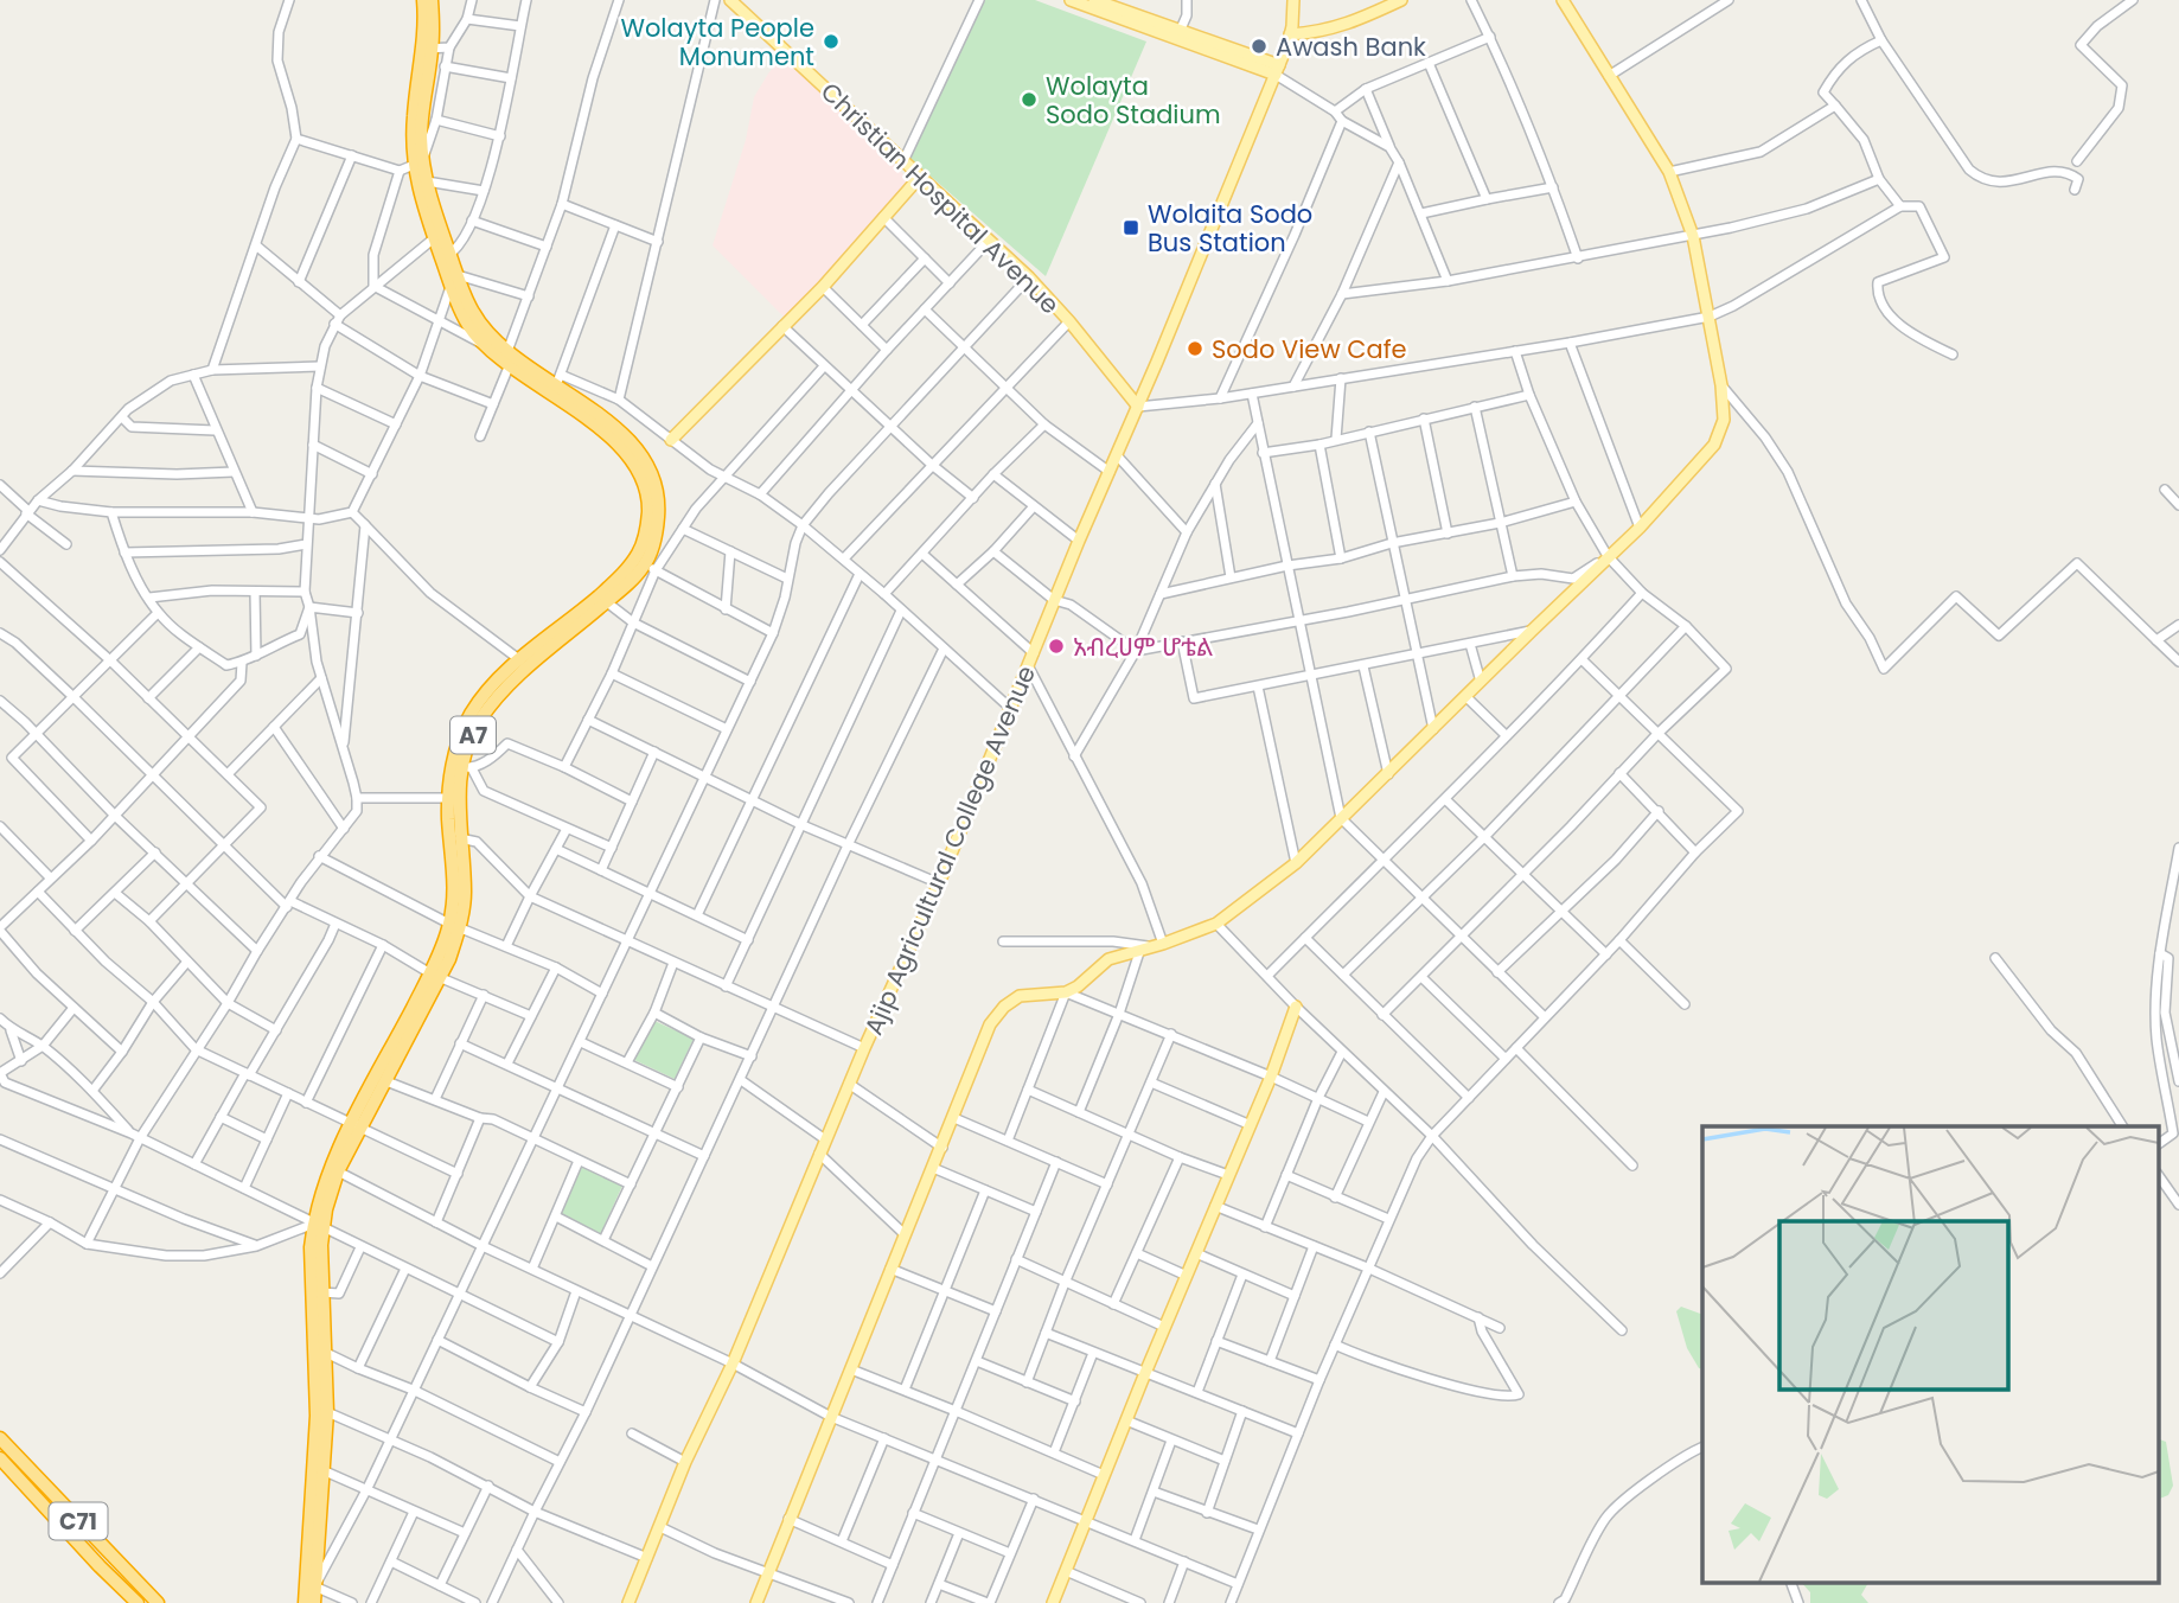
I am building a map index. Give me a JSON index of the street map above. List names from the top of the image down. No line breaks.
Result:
{"streets":{"highway":["A7","C71"],"main road":["Christian Hospital Avenue","Ajip Agricultural College Avenue"]},"crossings":[["Christian Hospital Avenue","Ajip Agricultural College Avenue"]],"places":{"other":["Wolayta People Monument","Awash Bank","Wolayta Sodo Stadium","Sodo View Cafe","አብረሀም ሆቴል"],"transit":["Wolaita Sodo Bus Station"]}}
